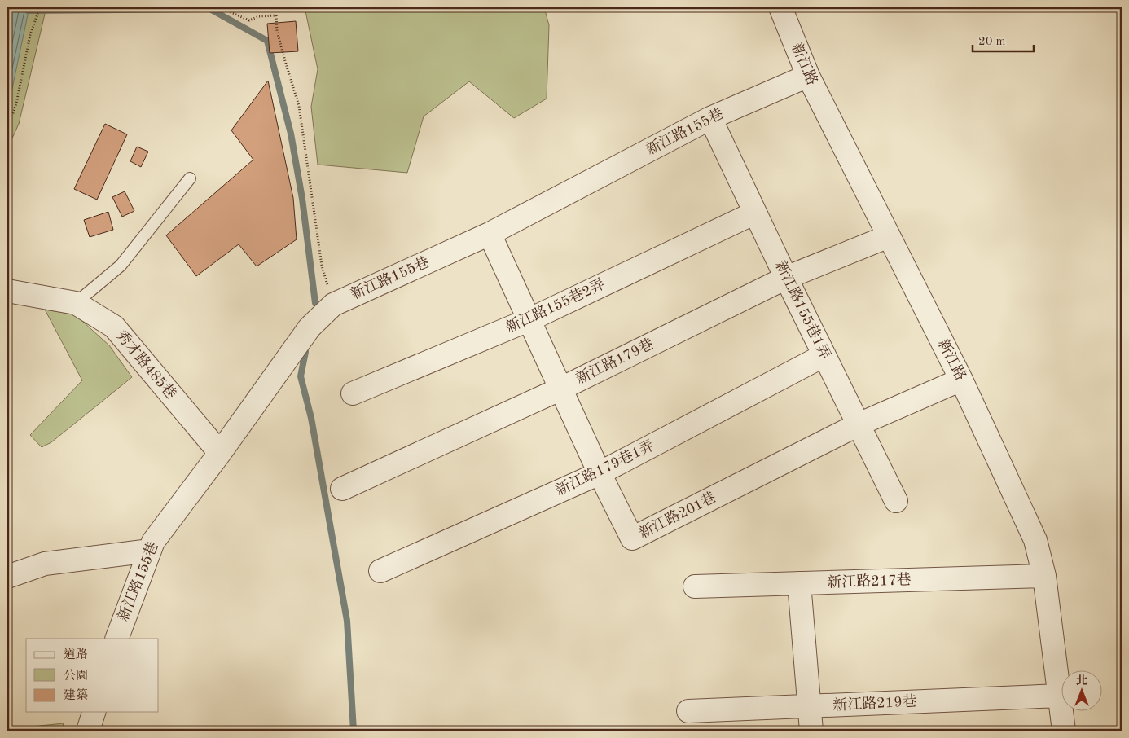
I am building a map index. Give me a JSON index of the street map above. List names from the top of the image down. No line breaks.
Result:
{"streets":{"street":["新江路","新江路155巷","新江路155巷2弄","新江路155巷1弄","新江路179巷","秀才路485巷","新江路179巷1弄","新江路201巷","新江路217巷","新江路219巷"]},"crossings":[["新江路","新江路155巷"],["新江路","新江路179巷"],["新江路","新江路201巷"],["新江路","新江路217巷"],["新江路","新江路219巷"],["新江路155巷","新江路155巷1弄"],["新江路155巷","秀才路485巷"],["新江路155巷","新江路201巷"],["新江路155巷2弄","新江路155巷1弄"],["新江路155巷2弄","新江路201巷"],["新江路155巷1弄","新江路179巷"],["新江路155巷1弄","新江路179巷1弄"],["新江路155巷1弄","新江路201巷"],["新江路179巷","新江路201巷"],["新江路179巷1弄","新江路201巷"]],"legend":["道路","公園","建築"],"scale_bar":"20 m","north":"top"}
